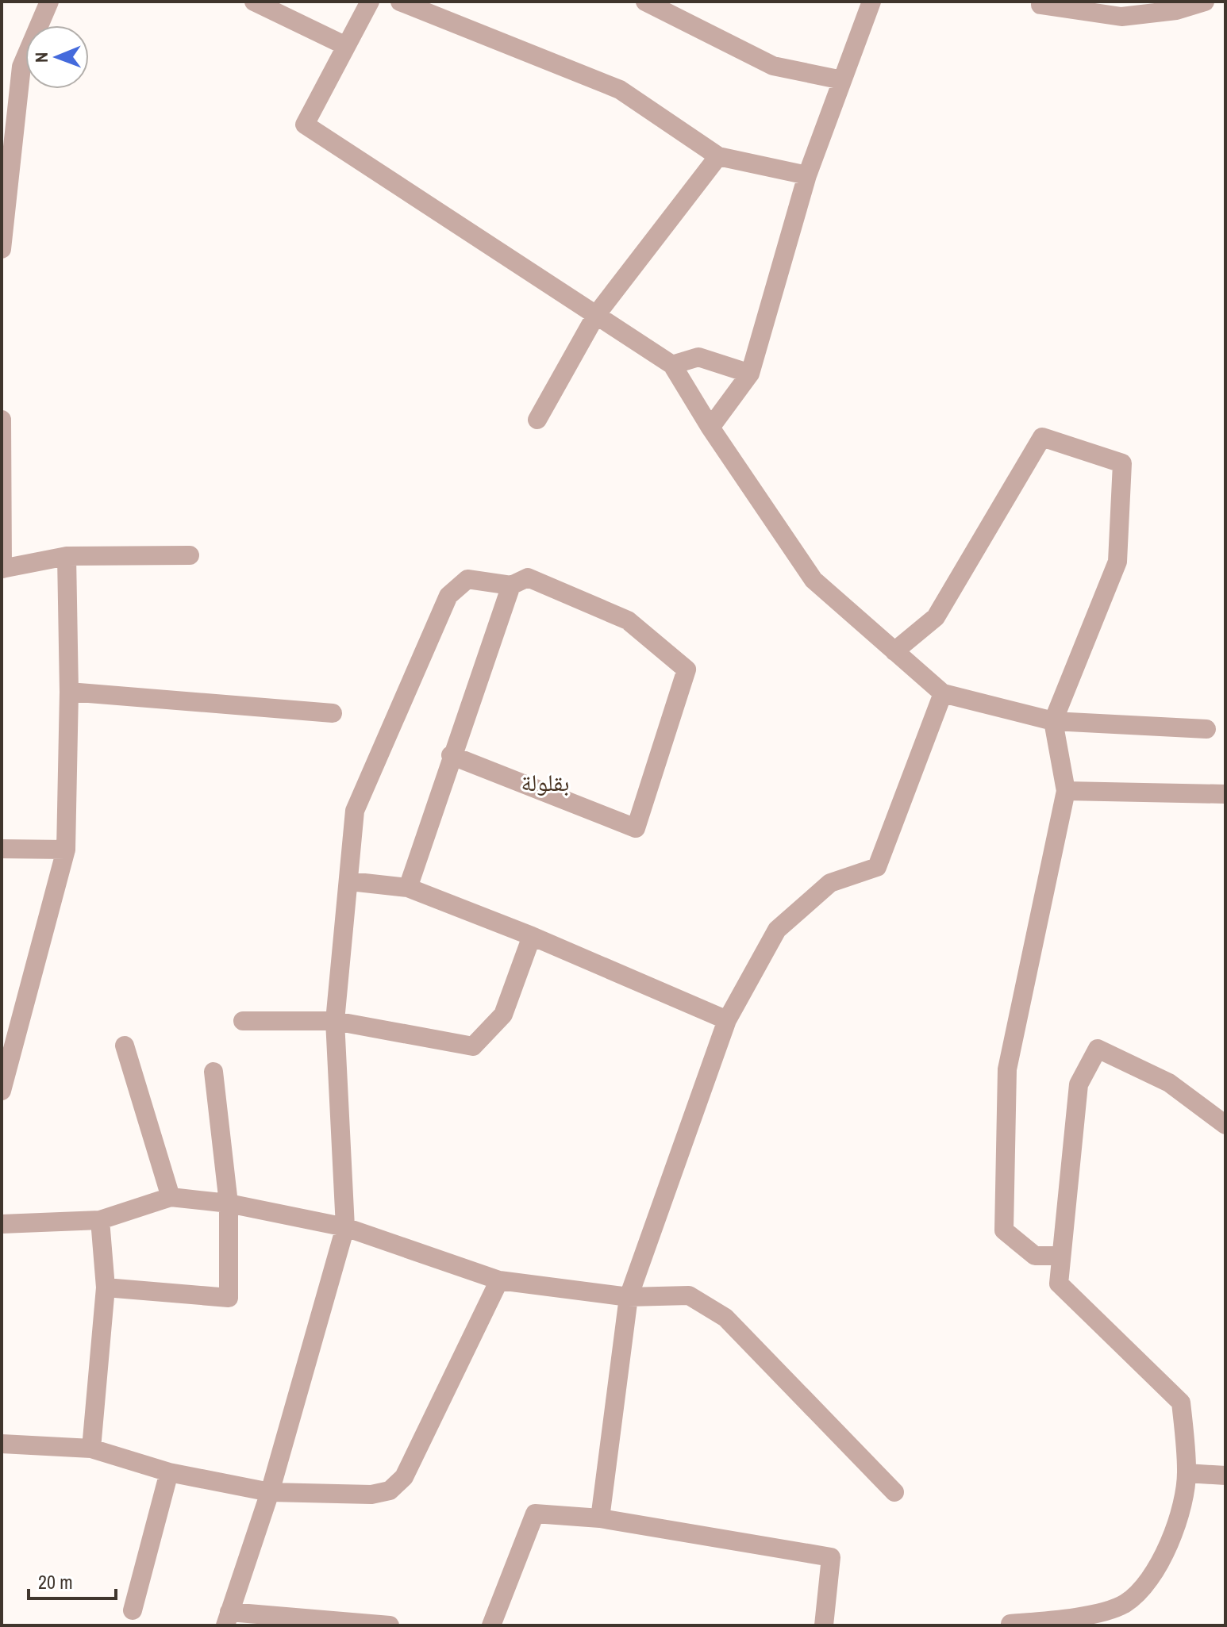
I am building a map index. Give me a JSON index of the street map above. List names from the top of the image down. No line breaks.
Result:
{"districts":["بقلولة"],"scale_bar":"20 m","north":"left"}
